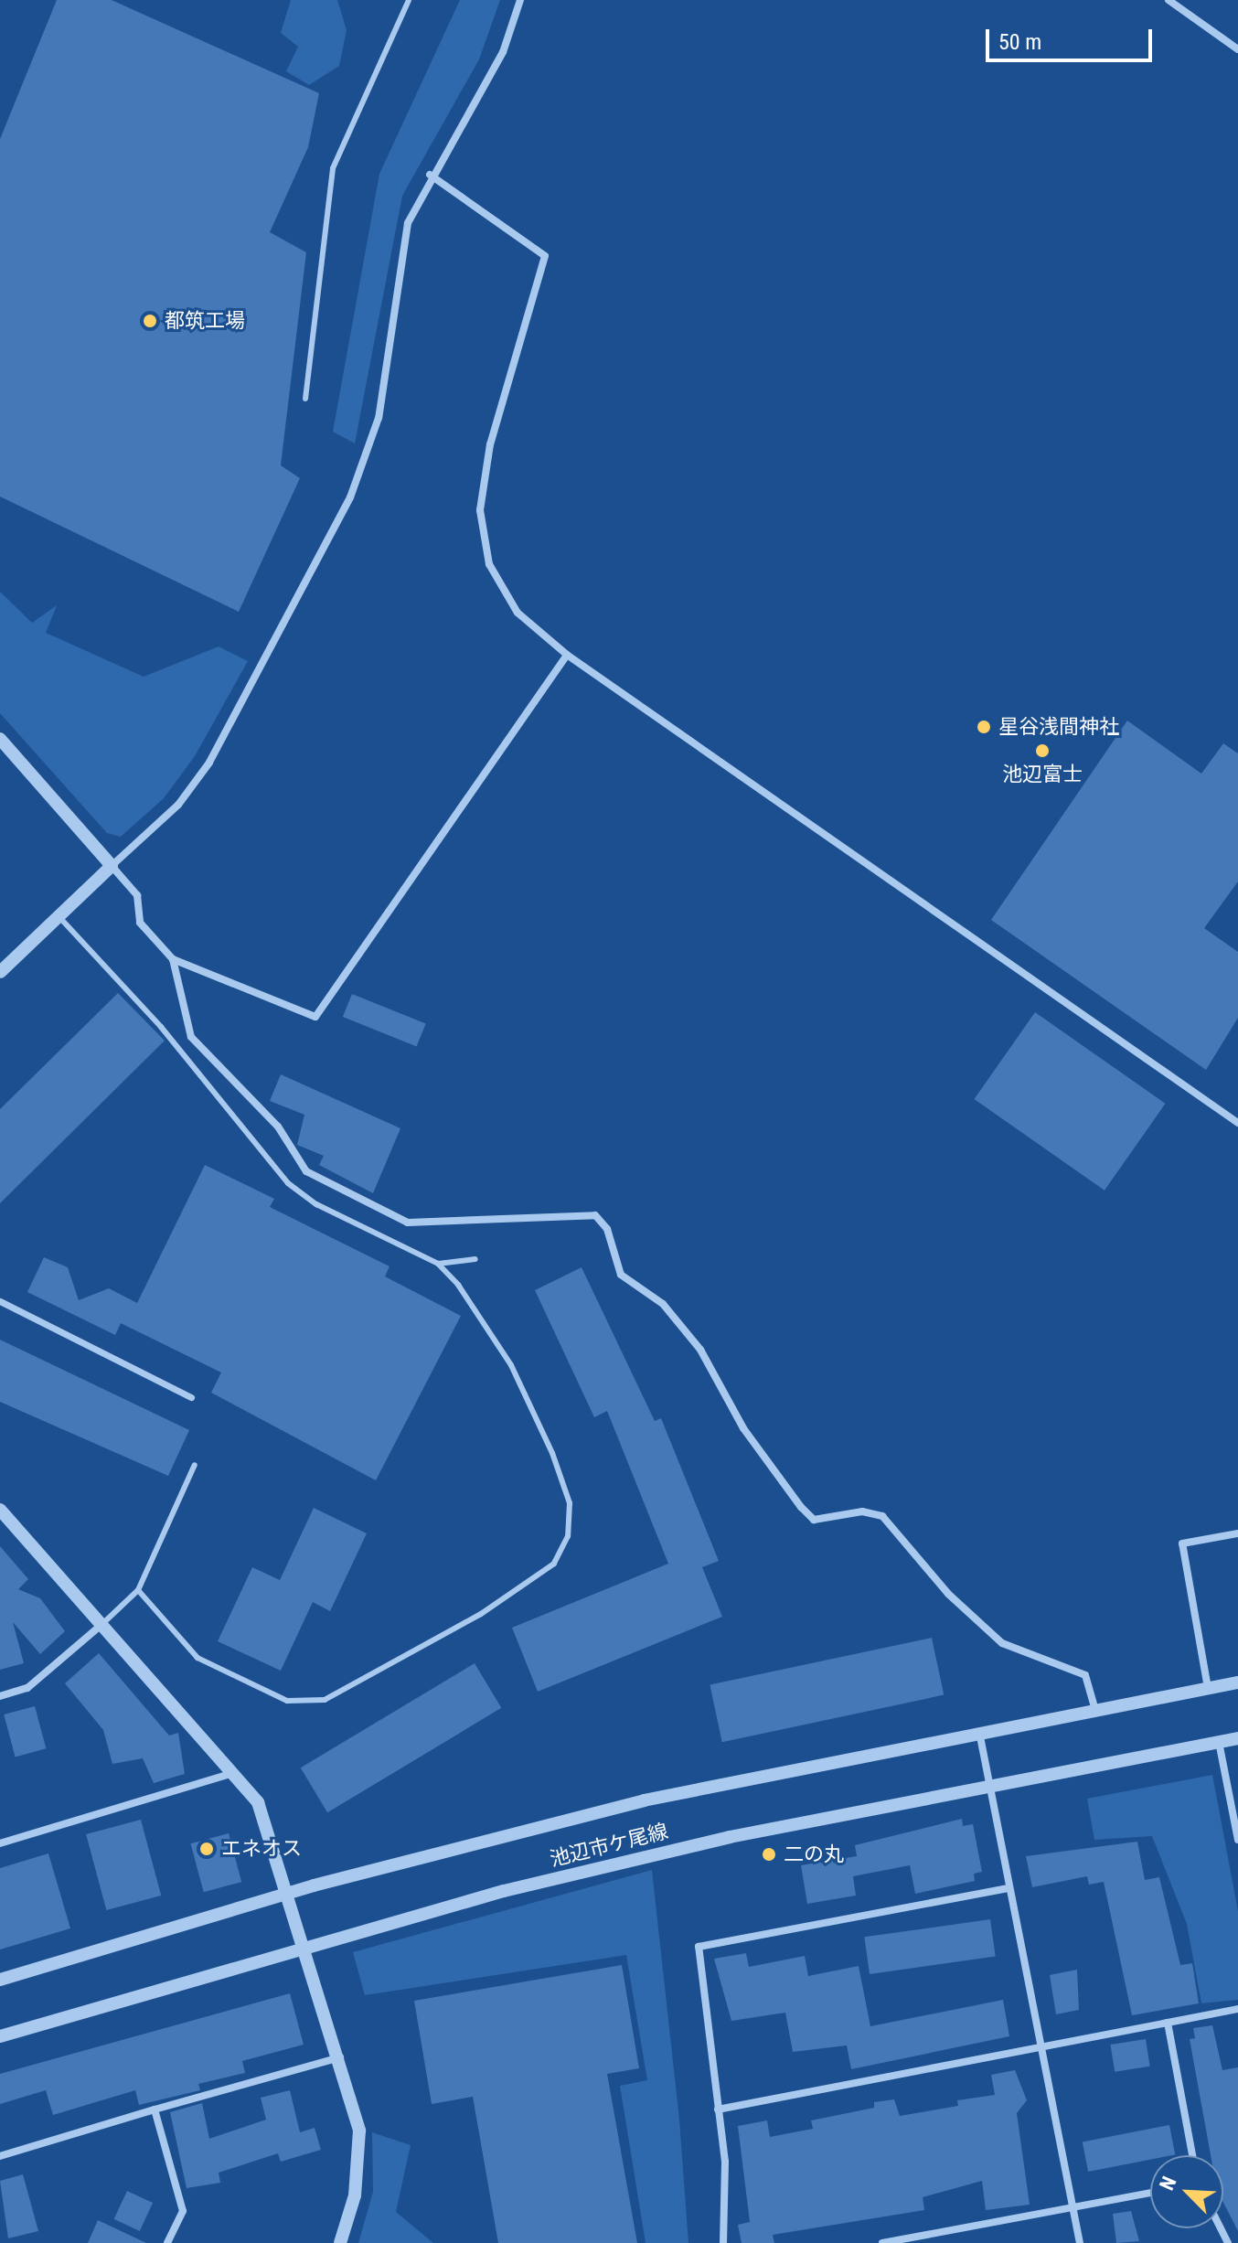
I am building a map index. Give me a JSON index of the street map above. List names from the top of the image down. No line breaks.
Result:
{"streets":{"street":["池辺市ケ尾線"]},"places":["都筑工場","星谷浅間神社","池辺富士","エネオス","二の丸"],"scale_bar":"50 m","north":"top left"}
